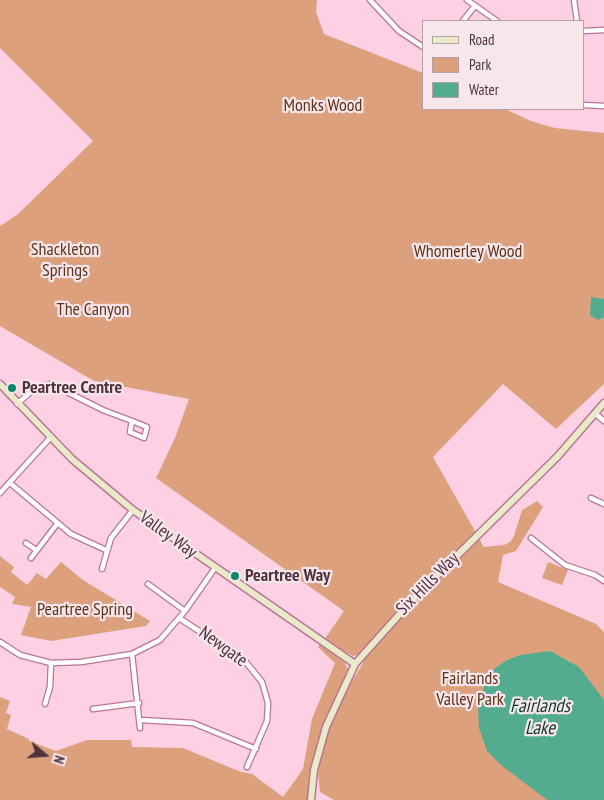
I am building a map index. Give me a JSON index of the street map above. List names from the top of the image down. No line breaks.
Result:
{"streets":{"street":["Valley Way","Six Hills Way","Newgate"]},"crossings":[["Valley Way","Six Hills Way"]],"water":["Fairlands Lake"],"parks":["Monks Wood","Shackleton Springs","Whomerley Wood","The Canyon","Peartree Spring","Fairlands Valley Park"],"places":["Peartree Centre","Peartree Way"],"legend":["Road","Park","Water"],"north":"right"}
